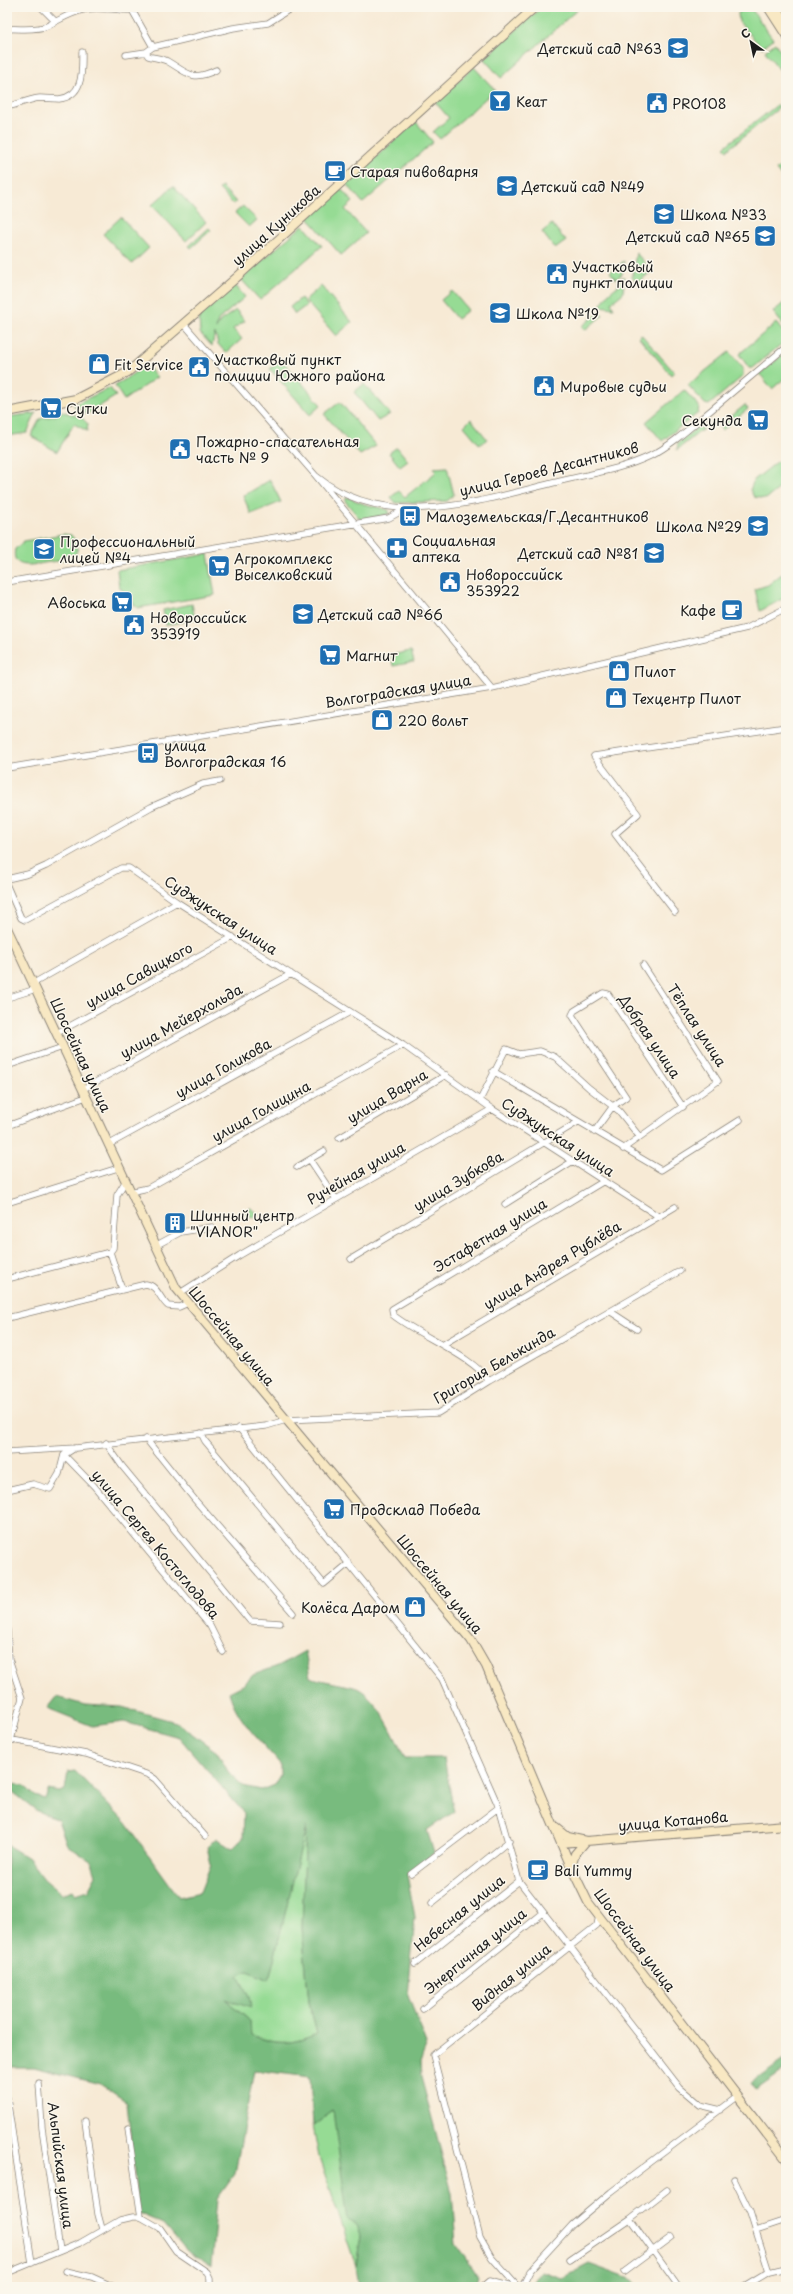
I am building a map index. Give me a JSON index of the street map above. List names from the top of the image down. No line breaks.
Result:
{"streets":{"street":["улица Куникова","улица Героев Десантников","Волгоградская улица","Суджукская улица","улица Савицкого","улица Мейерхольда","Тёплая улица","Добрая улица","Шоссейная улица","улица Голикова","улица Варна","улица Голицина","Ручейная улица","улица Зубкова","Эстафетная улица","улица Андрея Рублёва","Григория Белькинда","улица Сергея Костоглодова","улица Котанова","Небесная улица","Энергичная улица","Видная улица","Альпийская улица"]},"crossings":[["Суджукская улица","улица Савицкого"],["Суджукская улица","улица Мейерхольда"],["Суджукская улица","улица Голикова"],["Суджукская улица","улица Варна"],["Суджукская улица","улица Голицина"],["Суджукская улица","Ручейная улица"],["Суджукская улица","улица Зубкова"],["Суджукская улица","Эстафетная улица"],["Суджукская улица","улица Андрея Рублёва"],["улица Савицкого","Шоссейная улица"],["улица Мейерхольда","Шоссейная улица"],["Тёплая улица","Добрая улица"],["Шоссейная улица","улица Голикова"],["Шоссейная улица","улица Голицина"],["Шоссейная улица","Ручейная улица"],["Шоссейная улица","Григория Белькинда"],["Шоссейная улица","улица Котанова"],["Шоссейная улица","Видная улица"],["Эстафетная улица","улица Андрея Рублёва"]],"places":{"school or university":["Детский сад №63","Детский сад №49","Школа №33","Детский сад №65","Школа №19","Школа №29","Профессиональный лицей №4","Детский сад №81","Детский сад №66"],"bar":["Кеат"],"public building":["PRO108","Участковый пункт полиции","Участковый пункт полиции Южного района","Мировые судьи","Пожарно-спасательная часть № 9","Новороссийск 353922","Новороссийск 353919"],"cafe":["Старая пивоварня","Кафе","Bali Yummy"],"shop":["Fit Service","Пилот","Техцентр Пилот","220 вольт","Колёса Даром"],"supermarket":["Сутки","Секунда","Агрокомплекс Выселковский","Авоська","Магнит","Продсклад Победа"],"bus stop":["Малоземельская/Г.Десантников","улица Волгоградская 16"],"pharmacy":["Социальная аптека"],"building":["Шинный центр \"VIANOR\""]},"north":"top left"}
